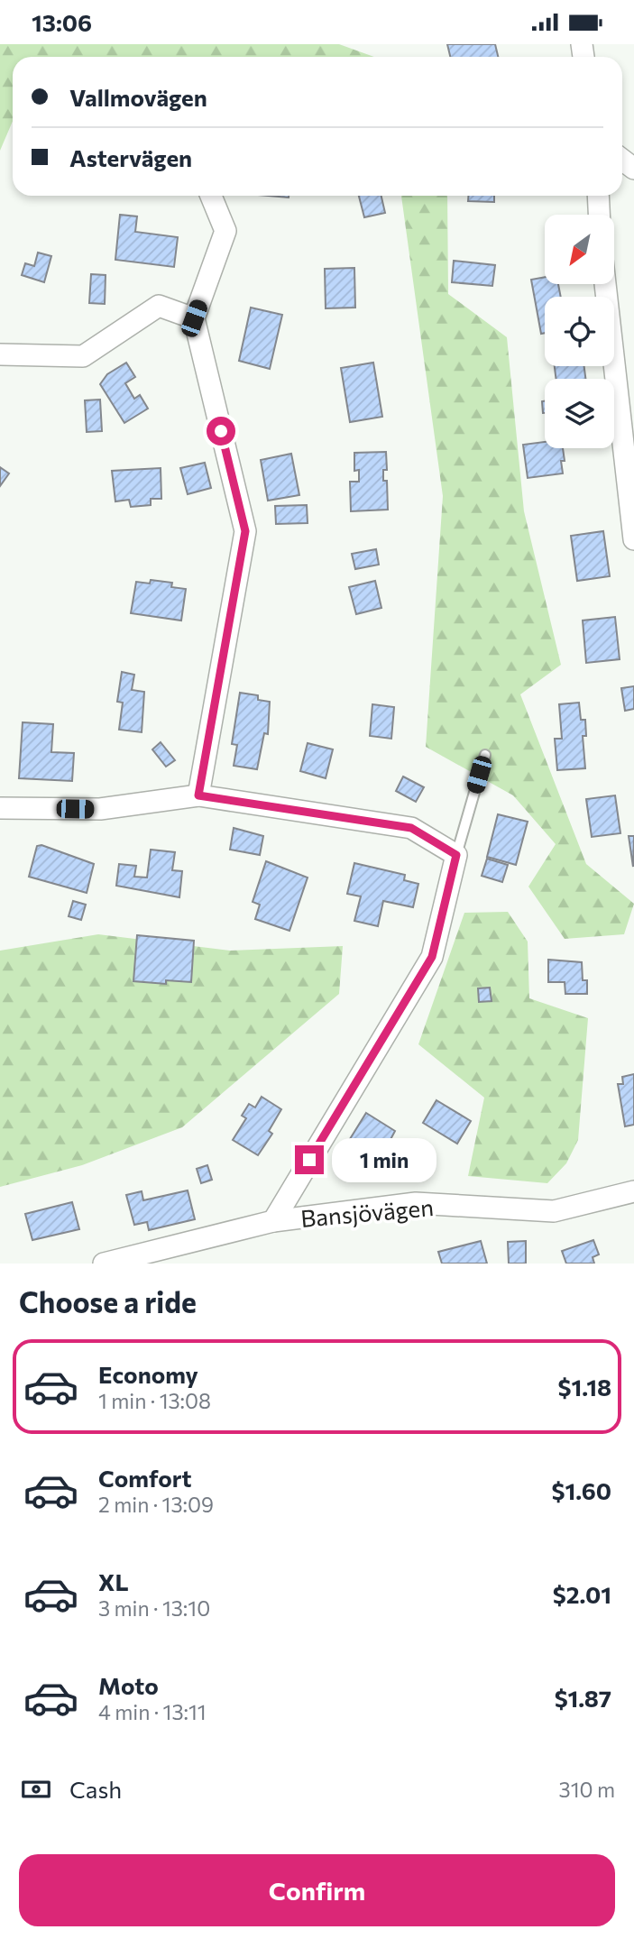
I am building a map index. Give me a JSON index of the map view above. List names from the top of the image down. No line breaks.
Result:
{"streets":{"street":["Bansjövägen"]},"north":"bottom left","page":{"status":"13:06","banner":["Vallmovägen","Astervägen"],"bubble":"1 min","heading":"Choose a ride","list":[{"name":"Economy","note":"1 min · 13:08","value":"$1.18"},{"name":"Comfort","note":"2 min · 13:09","value":"$1.60"},{"name":"XL","note":"3 min · 13:10","value":"$2.01"},{"name":"Moto","note":"4 min · 13:11","value":"$1.87"}],"pay":["Cash","310 m"],"buttons":"Confirm"}}
